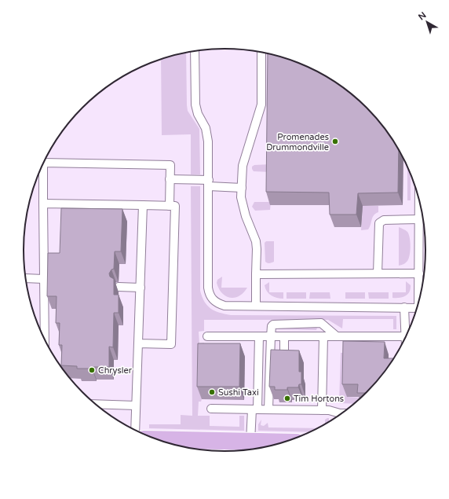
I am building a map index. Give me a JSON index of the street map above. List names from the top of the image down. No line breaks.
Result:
{"places":["Promenades Drummondville","Chrysler","Sushi Taxi","Tim Hortons"],"north":"top left"}
